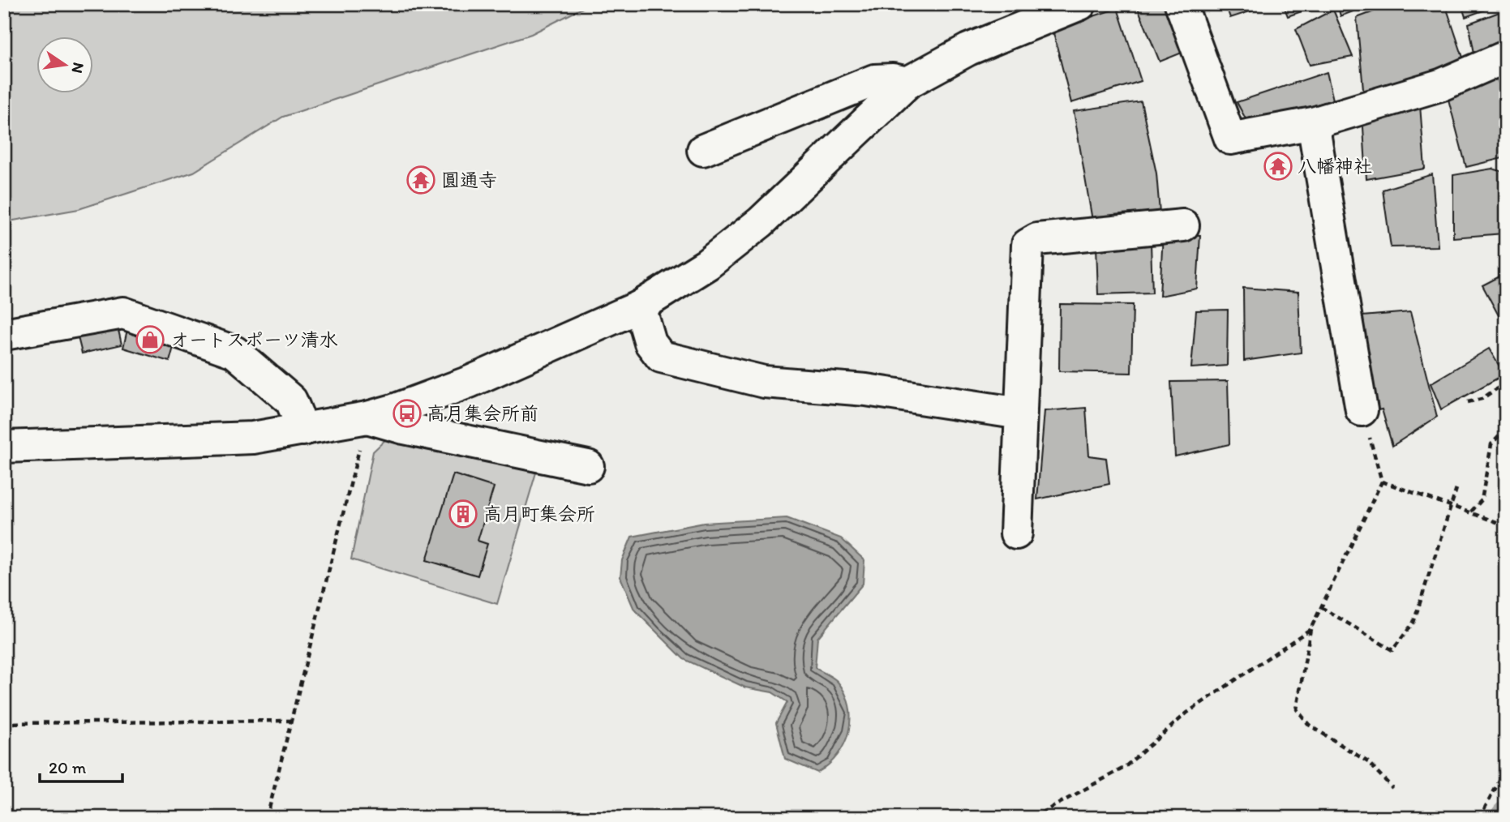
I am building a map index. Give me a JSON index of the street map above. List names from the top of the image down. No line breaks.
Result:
{"places":{"temple":["八幡神社","圓通寺"],"shop":["オートスポーツ清水"],"bus stop":["高月集会所前"],"building":["高月町集会所"]},"scale_bar":"20 m","north":"right"}
